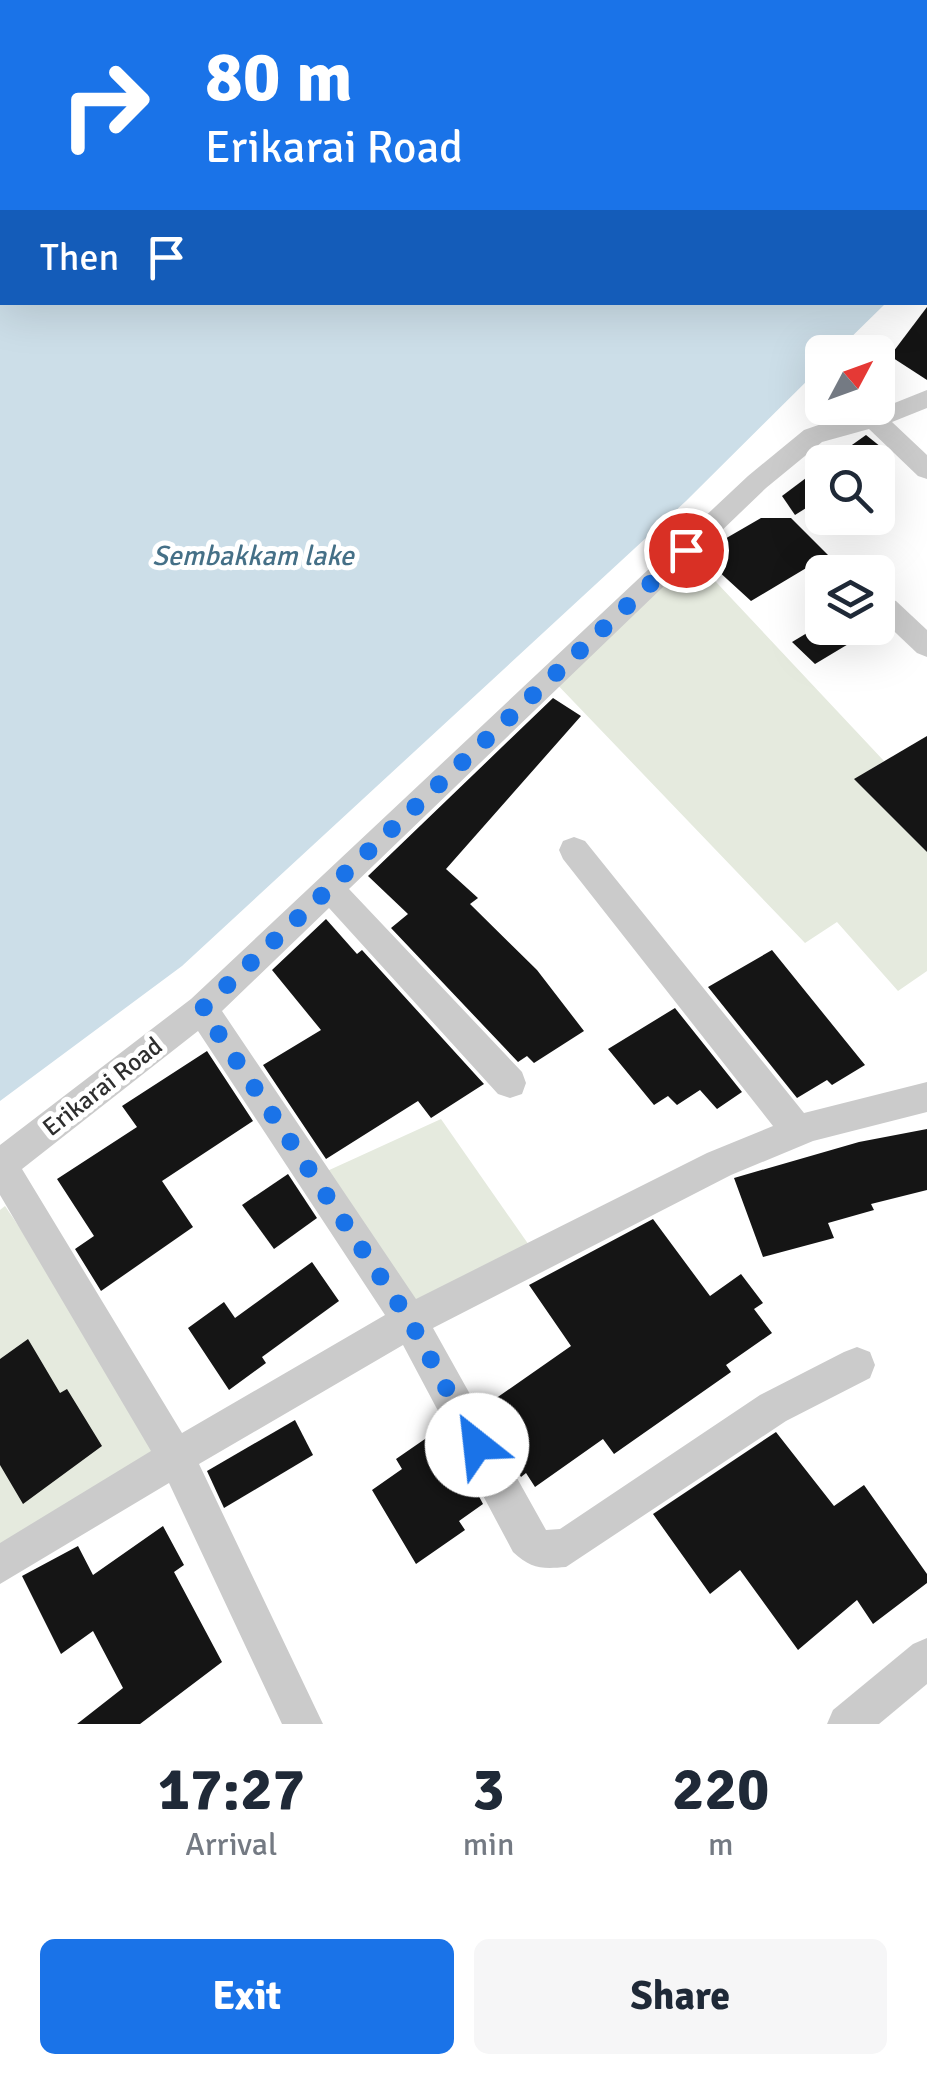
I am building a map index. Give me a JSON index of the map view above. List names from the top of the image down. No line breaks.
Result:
{"streets":{"street":["Erikarai Road"]},"water":["Sembakkam lake"],"north":"top right","page":{"turn":["80 m","Erikarai Road"],"then":"Then","eta":["17:27","Arrival","3","min","220","m"],"buttons":["Exit","Share"]}}
